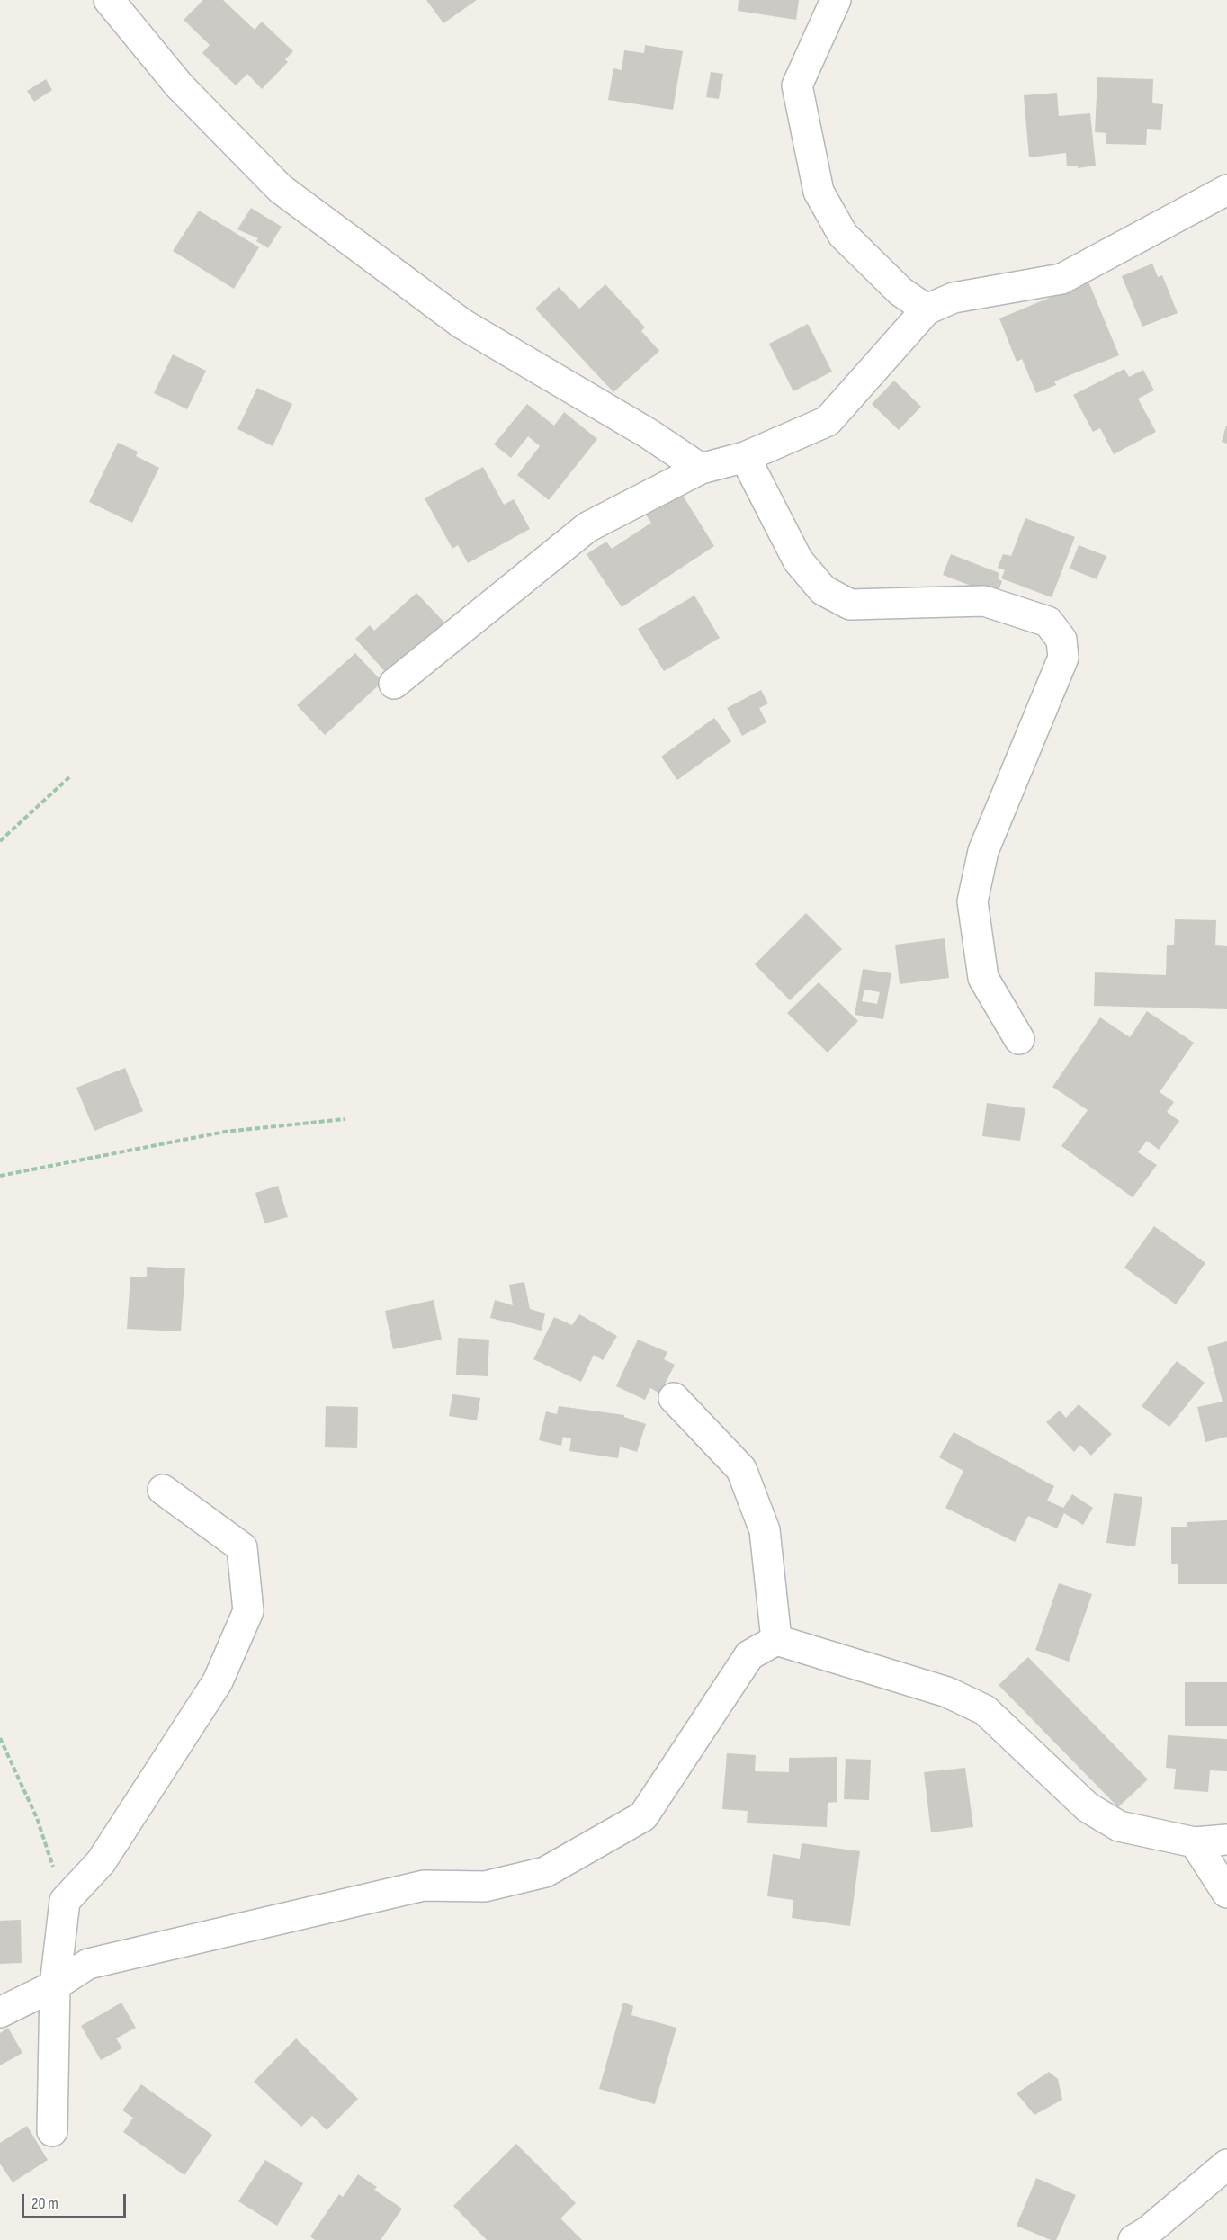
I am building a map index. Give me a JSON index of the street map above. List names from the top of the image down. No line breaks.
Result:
{"scale_bar":"20 m"}
